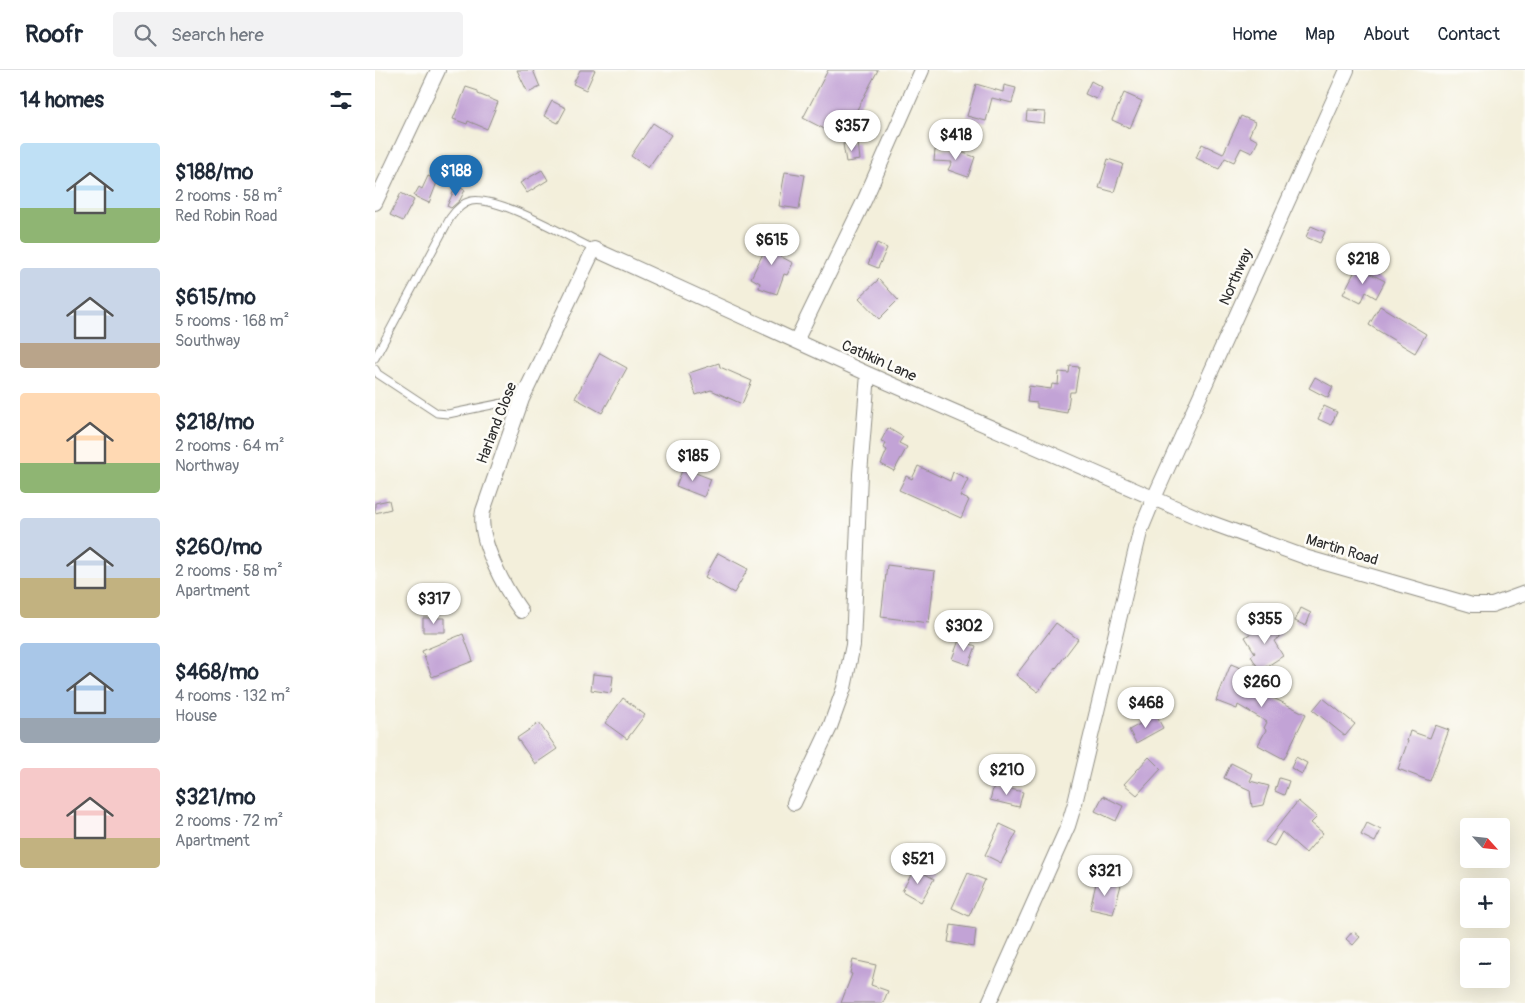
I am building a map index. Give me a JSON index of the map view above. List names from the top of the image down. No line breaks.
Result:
{"streets":{"street":["Northway","Cathkin Lane","Harland Close","Martin Road"]},"crossings":[["Northway","Cathkin Lane"],["Northway","Martin Road"],["Cathkin Lane","Harland Close"],["Cathkin Lane","Martin Road"]],"north":"bottom right","page":{"header":"Roofr","search":"Search here","nav":["Home","Map","About","Contact"],"heading":"14 homes","price":["$357","$418","$188","$615","$218","$185","$317","$355","$302","$260","$468","$210","$521","$321"],"list":[{"name":"$188/mo","note":"2 rooms · 58 m² · Red Robin Road"},{"name":"$615/mo","note":"5 rooms · 168 m² · Southway"},{"name":"$218/mo","note":"2 rooms · 64 m² · Northway"},{"name":"$260/mo","note":"2 rooms · 58 m² · Apartment"},{"name":"$468/mo","note":"4 rooms · 132 m² · House"},{"name":"$321/mo","note":"2 rooms · 72 m² · Apartment"}],"map_buttons":["+","−"]}}
